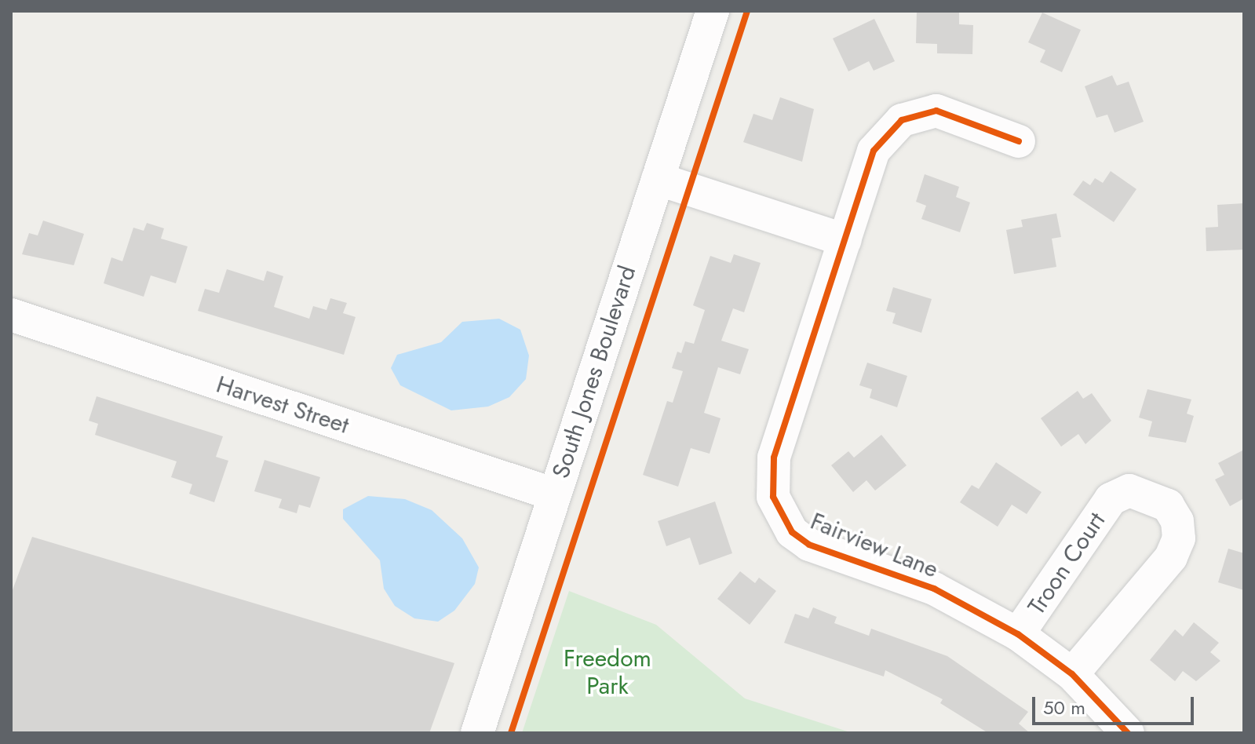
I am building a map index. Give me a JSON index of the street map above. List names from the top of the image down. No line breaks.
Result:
{"streets":{"street":["South Jones Boulevard","Harvest Street","Fairview Lane","Troon Court"]},"crossings":[["South Jones Boulevard","Harvest Street"],["Fairview Lane","Troon Court"]],"parks":["Freedom Park"],"scale_bar":"50 m"}
